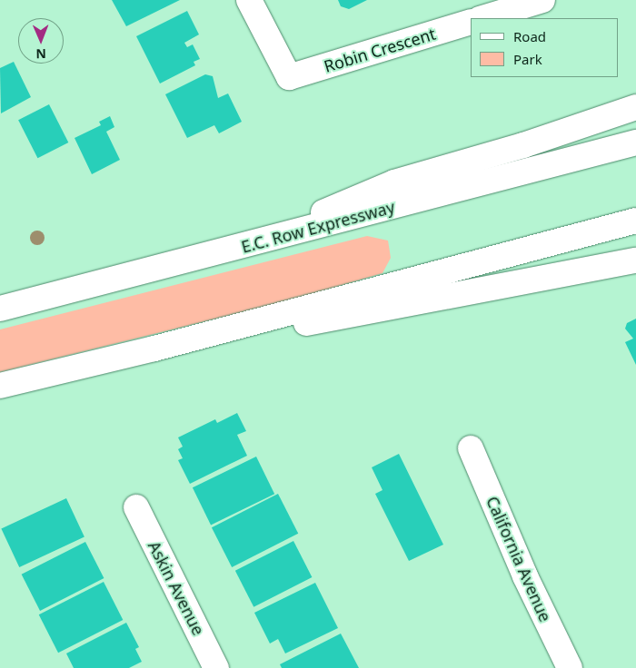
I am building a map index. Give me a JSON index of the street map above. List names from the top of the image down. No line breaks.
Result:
{"streets":{"main road":["Robin Crescent","E.C. Row Expressway","California Avenue","Askin Avenue"]},"legend":["Road","Park"],"north":"bottom"}
